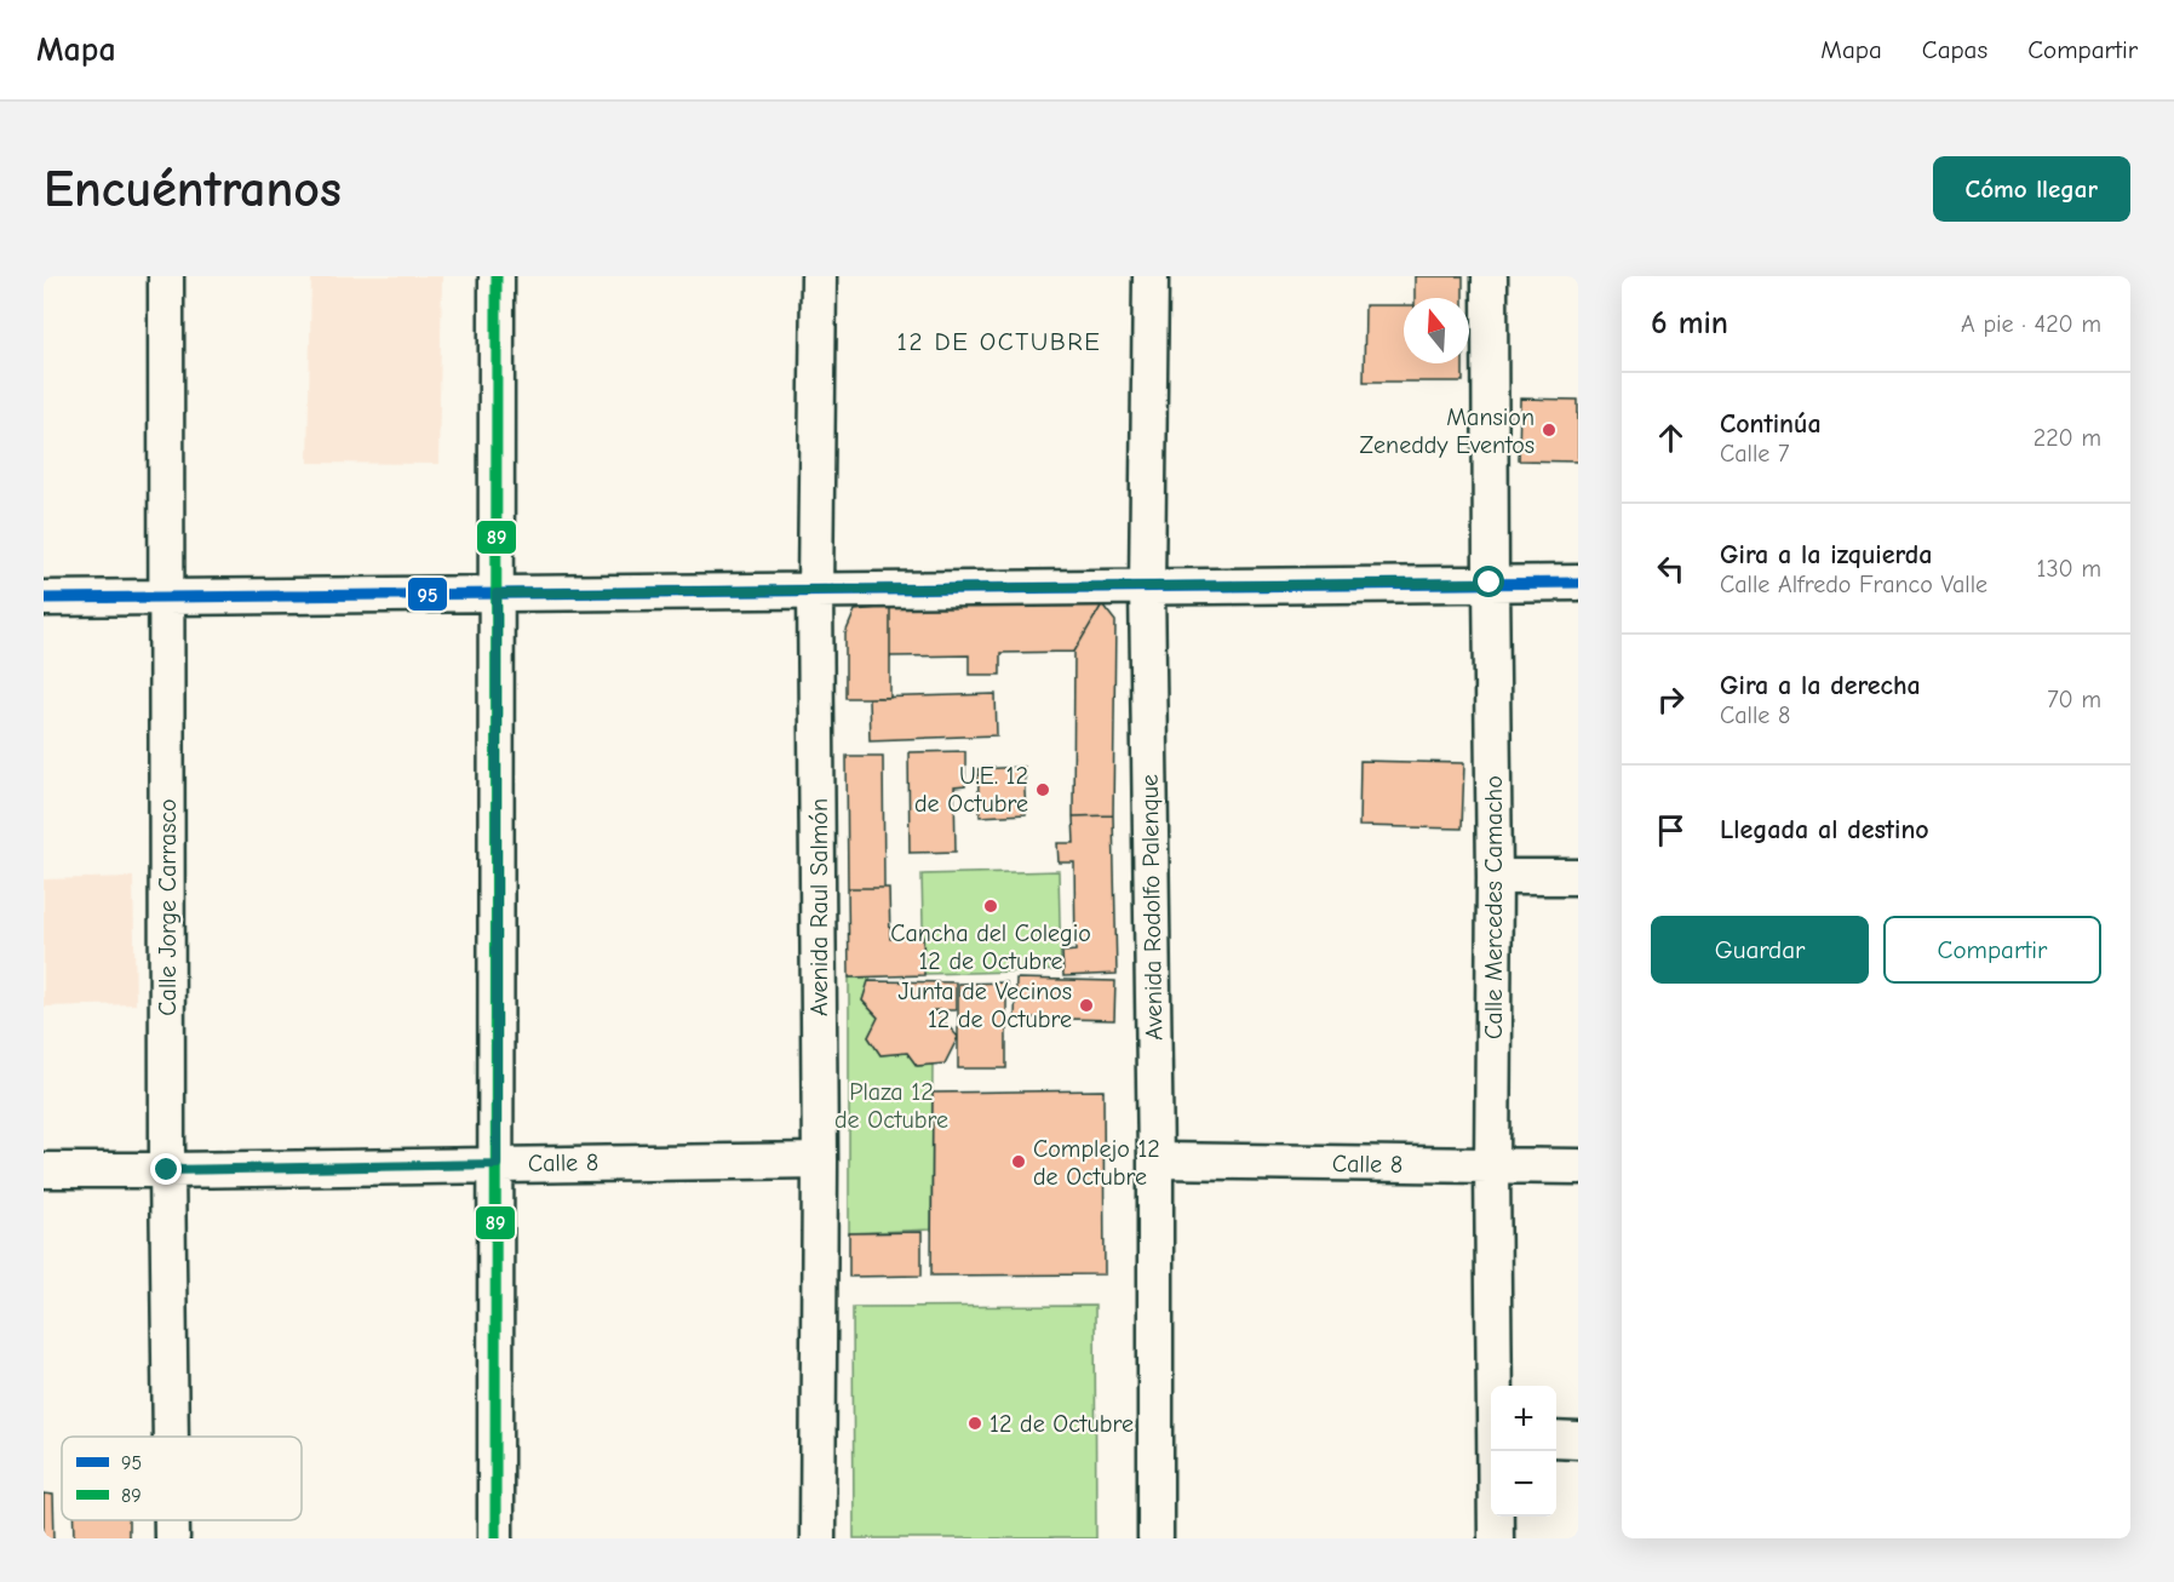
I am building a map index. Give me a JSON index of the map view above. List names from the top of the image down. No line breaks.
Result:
{"streets":{"street":["Calle Jorge Carrasco","Avenida Raul Salmón","Avenida Rodolfo Palenque","Calle Mercedes Camacho","Calle 8"]},"crossings":[["Calle Jorge Carrasco","Calle 8"],["Avenida Raul Salmón","Calle 8"],["Avenida Rodolfo Palenque","Calle 8"],["Calle Mercedes Camacho","Calle 8"]],"districts":["12 DE OCTUBRE"],"parks":["Plaza 12 de Octubre"],"places":["Mansion Zeneddy Eventos","U.E. 12 de Octubre","Cancha del Colegio 12 de Octubre","Junta de Vecinos 12 de Octubre","Complejo 12 de Octubre","12 de Octubre"],"lines":["transit line 89","transit line 95"],"legend":["95","89"],"north":"top","page":{"header":"Mapa","nav":["Mapa","Capas","Compartir"],"buttons":["Cómo llegar",["Guardar","Compartir"]],"title":"Encuéntranos","heading":["6 min","A pie · 420 m"],"list":[["Continúa","Calle 7","220 m"],["Gira a la izquierda","Calle Alfredo Franco Valle","130 m"],["Gira a la derecha","Calle 8","70 m"],"Llegada al destino"],"map_buttons":["+","−"]}}
